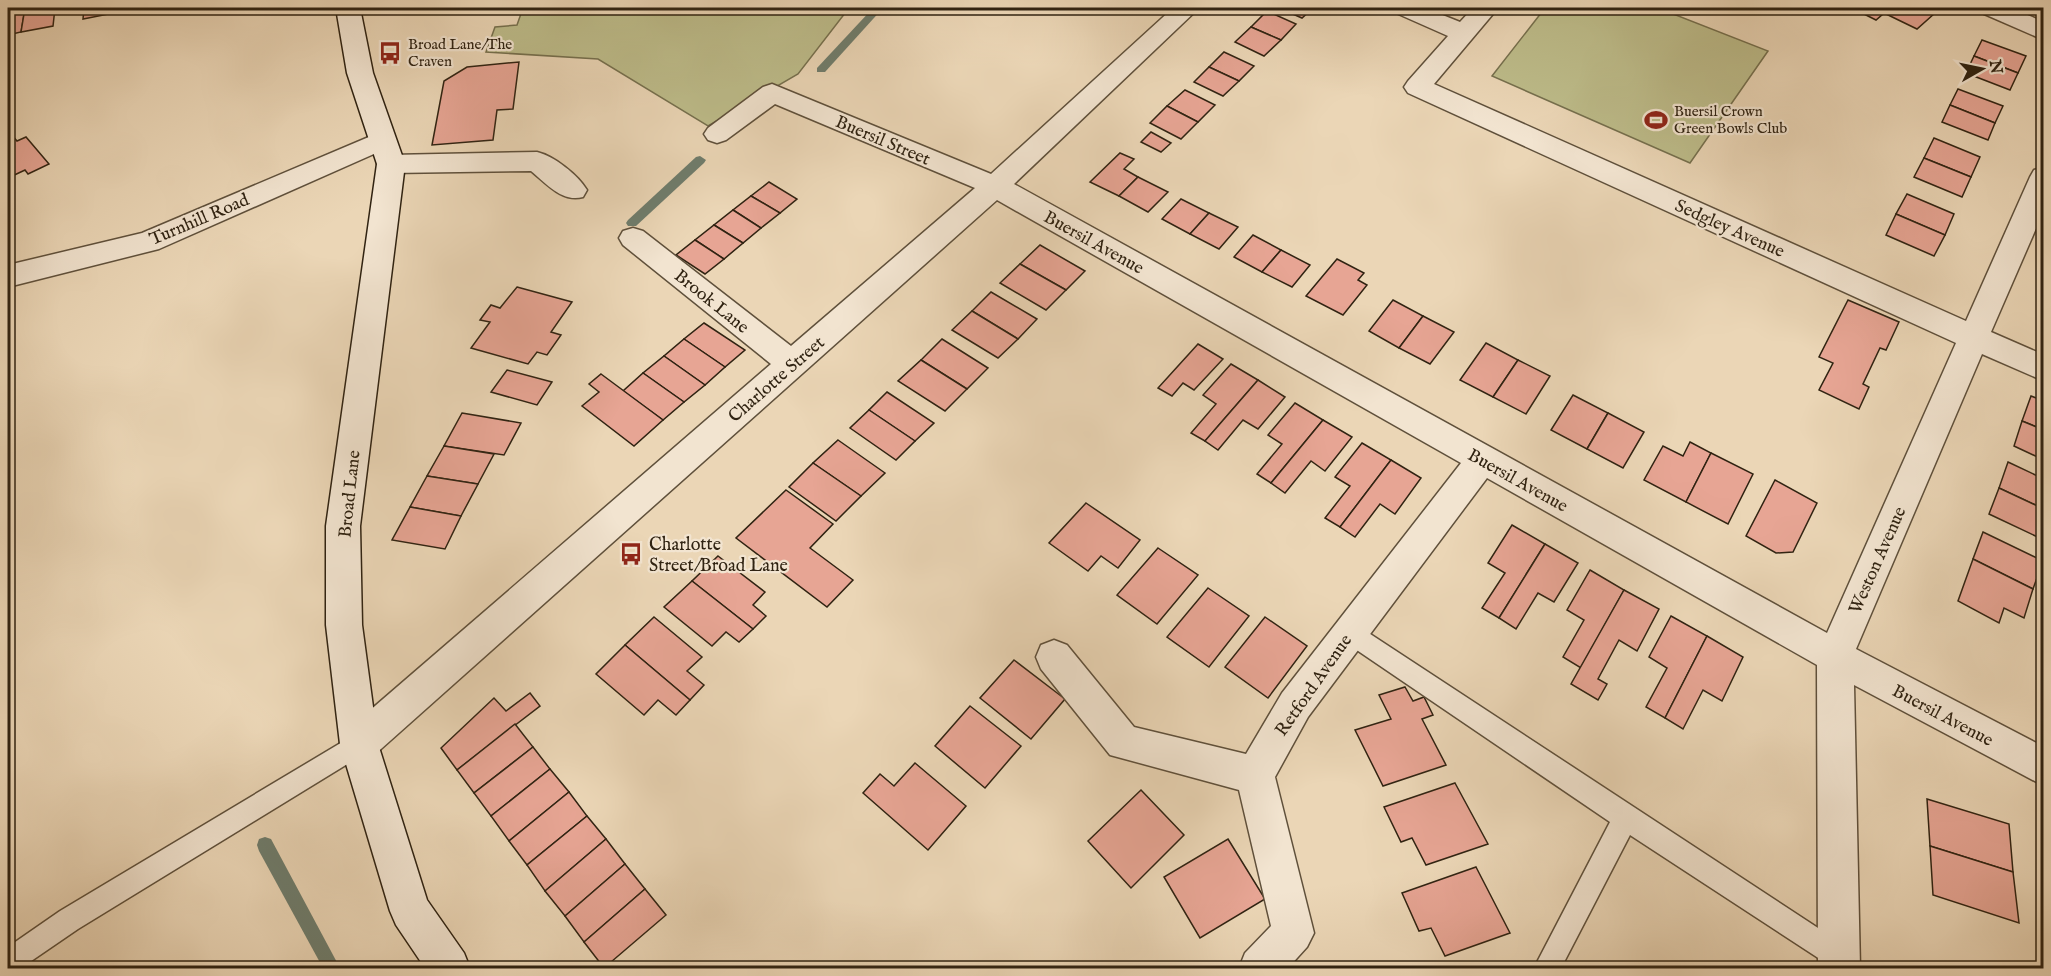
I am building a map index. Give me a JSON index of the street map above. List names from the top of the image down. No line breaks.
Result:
{"streets":{"street":["Buersil Street","Turnhill Road","Sedgley Avenue","Buersil Avenue","Brook Lane","Charlotte Street","Broad Lane","Weston Avenue","Retford Avenue"]},"crossings":[["Buersil Street","Buersil Avenue"],["Buersil Street","Charlotte Street"],["Turnhill Road","Broad Lane"],["Sedgley Avenue","Weston Avenue"],["Buersil Avenue","Charlotte Street"],["Buersil Avenue","Weston Avenue"],["Buersil Avenue","Retford Avenue"],["Brook Lane","Charlotte Street"],["Charlotte Street","Broad Lane"]],"places":{"bus stop":["Broad Lane/The Craven","Charlotte Street/Broad Lane"],"sports":["Buersil Crown Green Bowls Club"]},"north":"right"}
